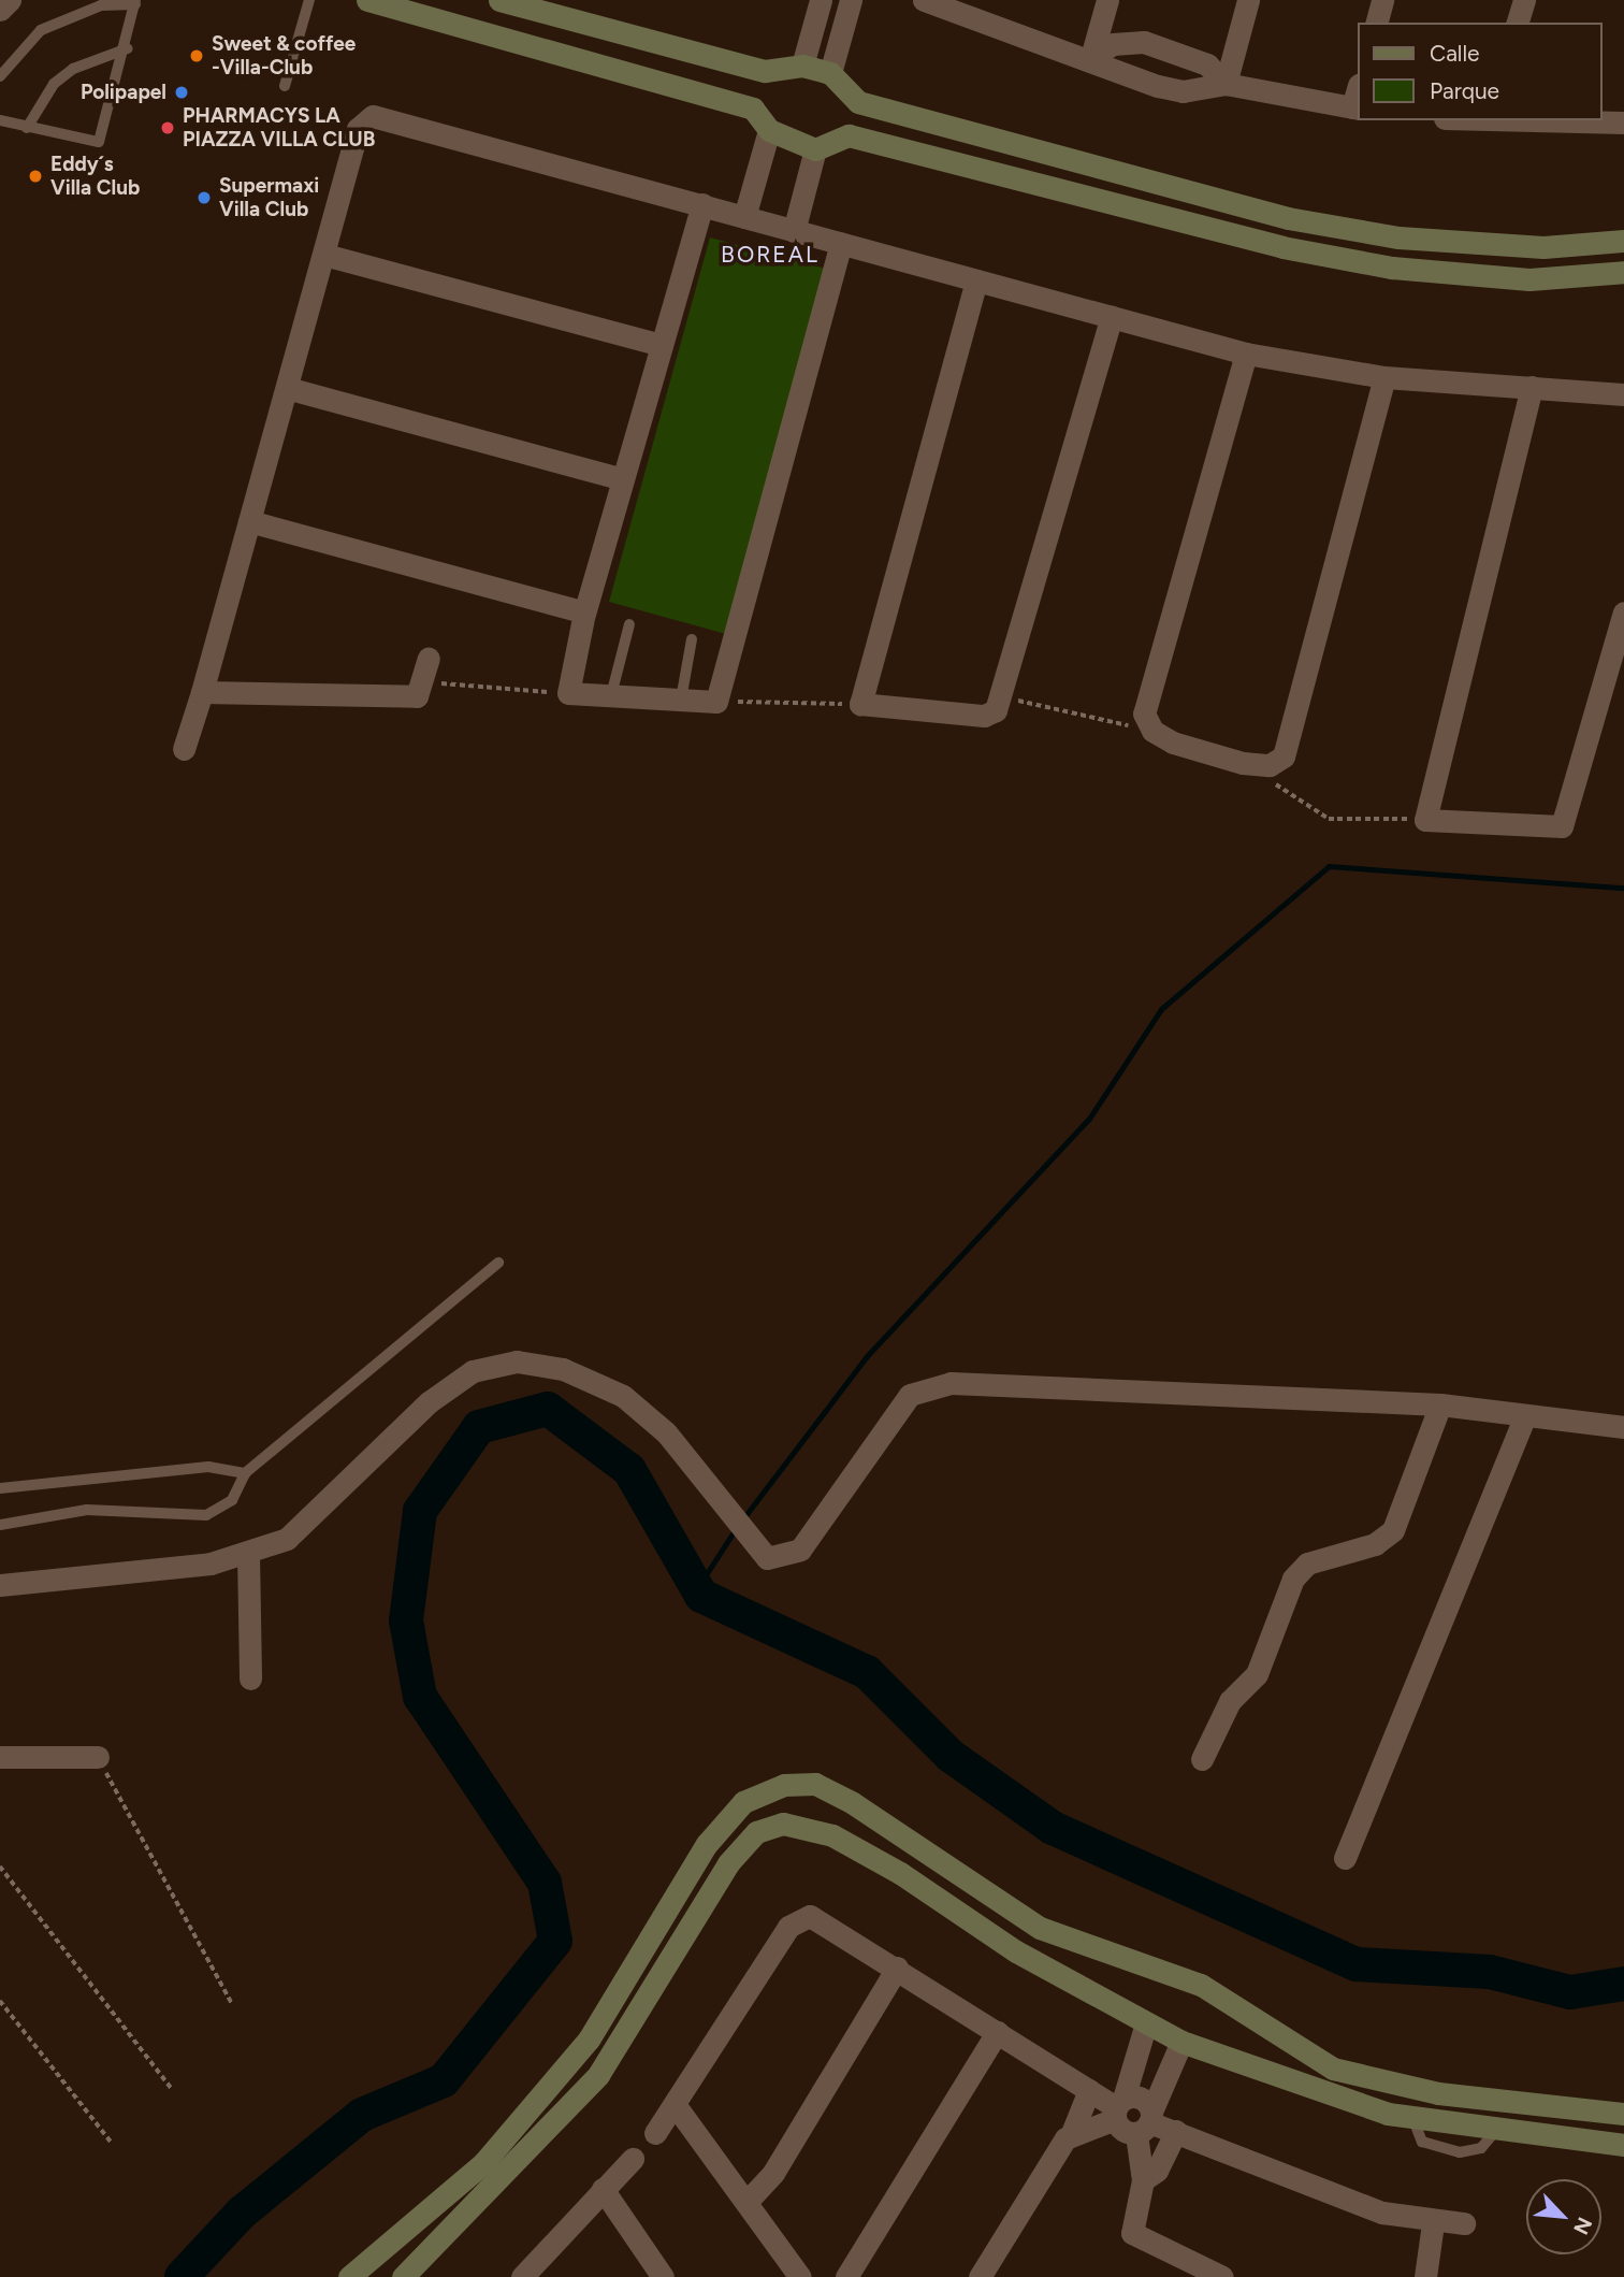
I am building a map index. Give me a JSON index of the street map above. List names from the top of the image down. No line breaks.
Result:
{"districts":["BOREAL"],"places":["Sweet & coffee -Villa-Club","Polipapel","PHARMACYS LA PIAZZA VILLA CLUB","Eddy´s Villa Club","Supermaxi Villa Club"],"legend":["Calle","Parque"],"north":"bottom right"}
